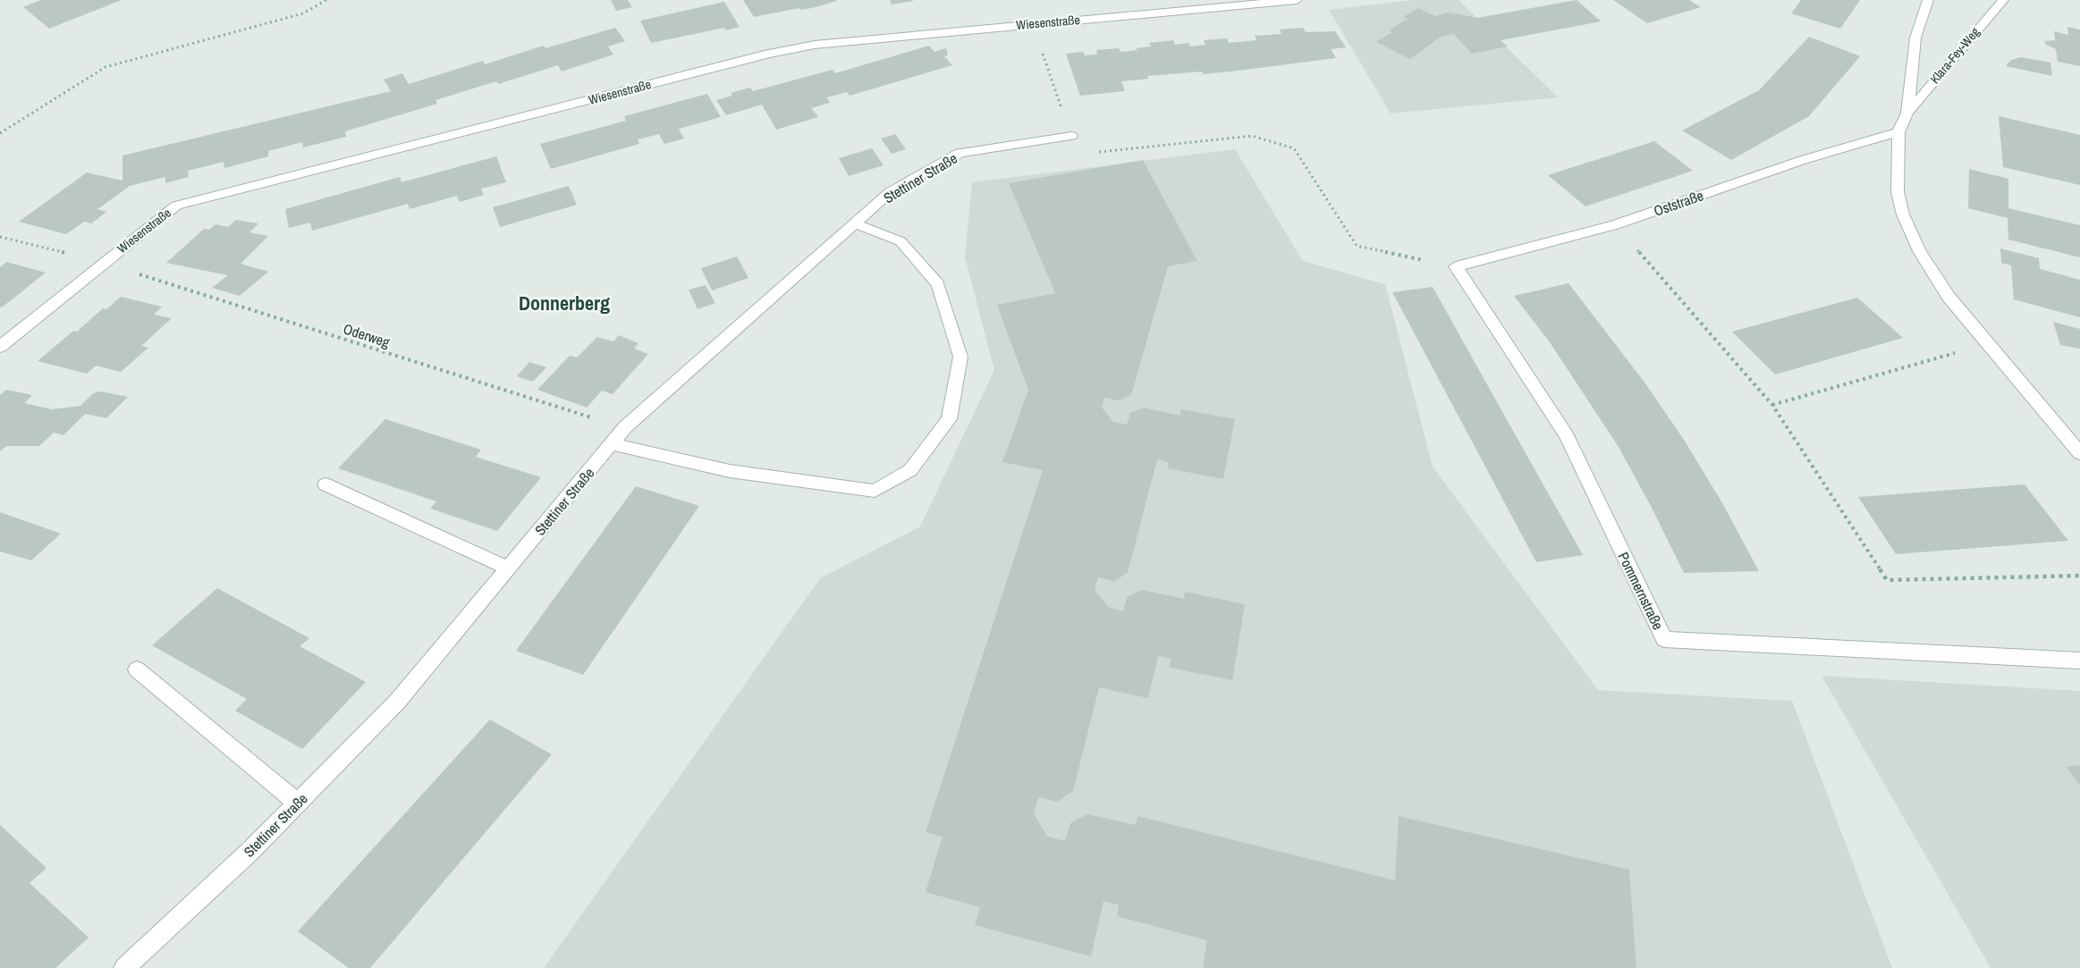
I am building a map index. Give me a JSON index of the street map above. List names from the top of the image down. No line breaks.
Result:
{"streets":{"street":["Wiesenstraße","Klara-Fey-Weg","Stettiner Straße","Oststraße","Pommernstraße"],"path":["Oderweg"]},"crossings":[["Wiesenstraße","Oderweg"],["Stettiner Straße","Oderweg"],["Oststraße","Pommernstraße"]],"districts":["Donnerberg"]}
